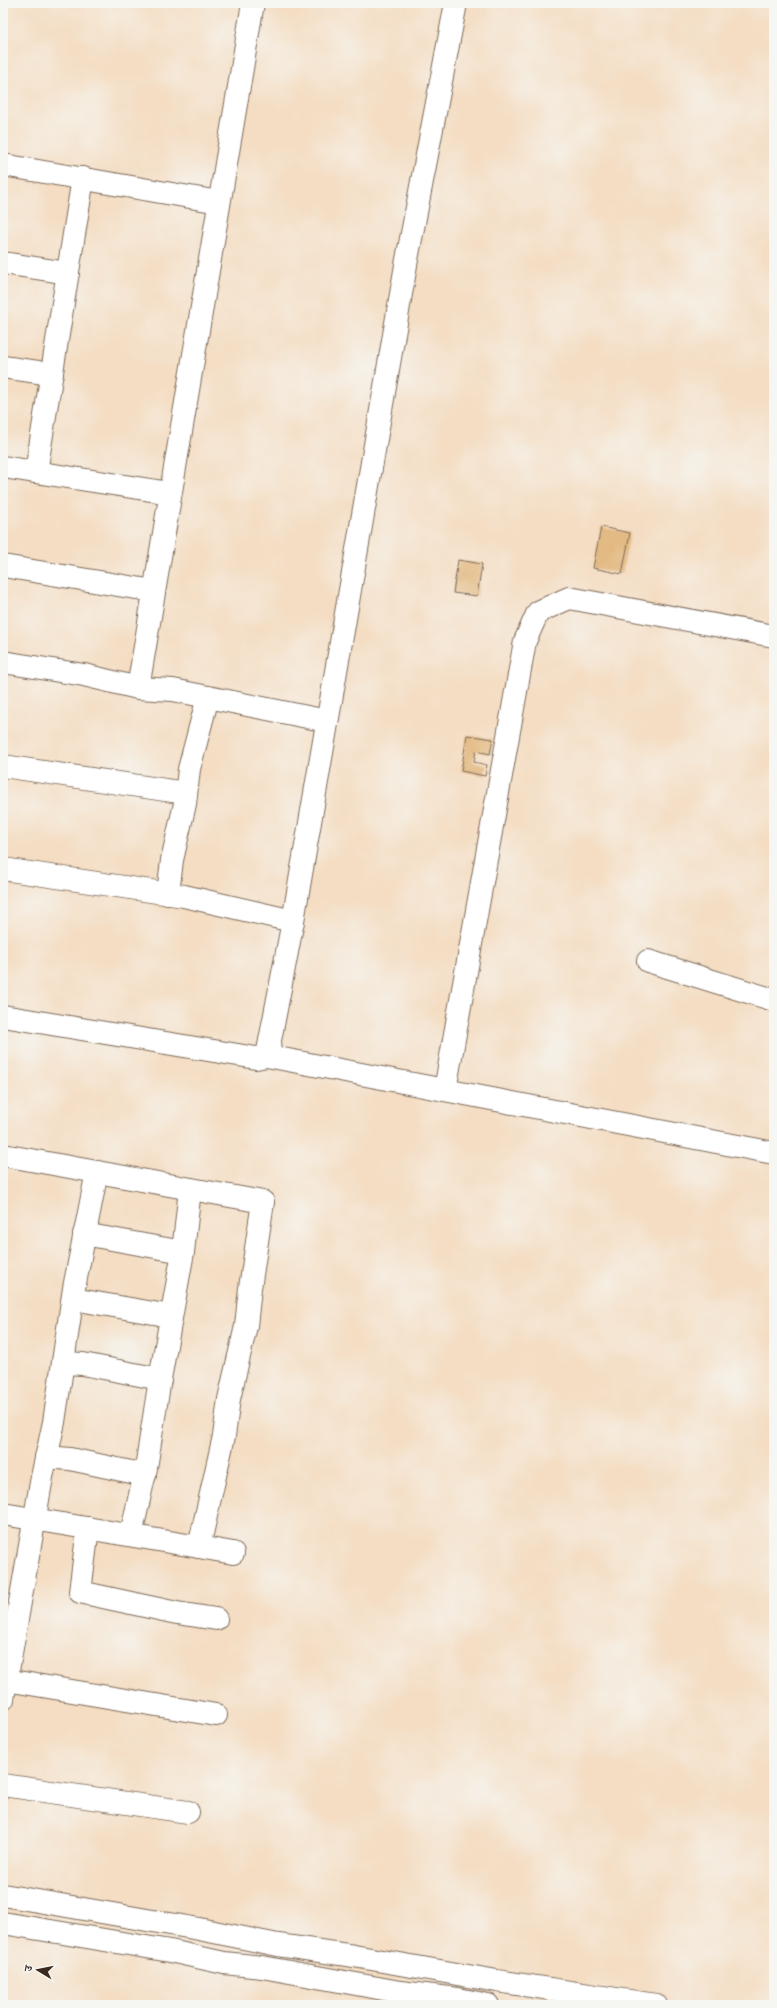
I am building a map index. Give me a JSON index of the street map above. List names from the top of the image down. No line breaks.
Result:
{"north":"left"}
